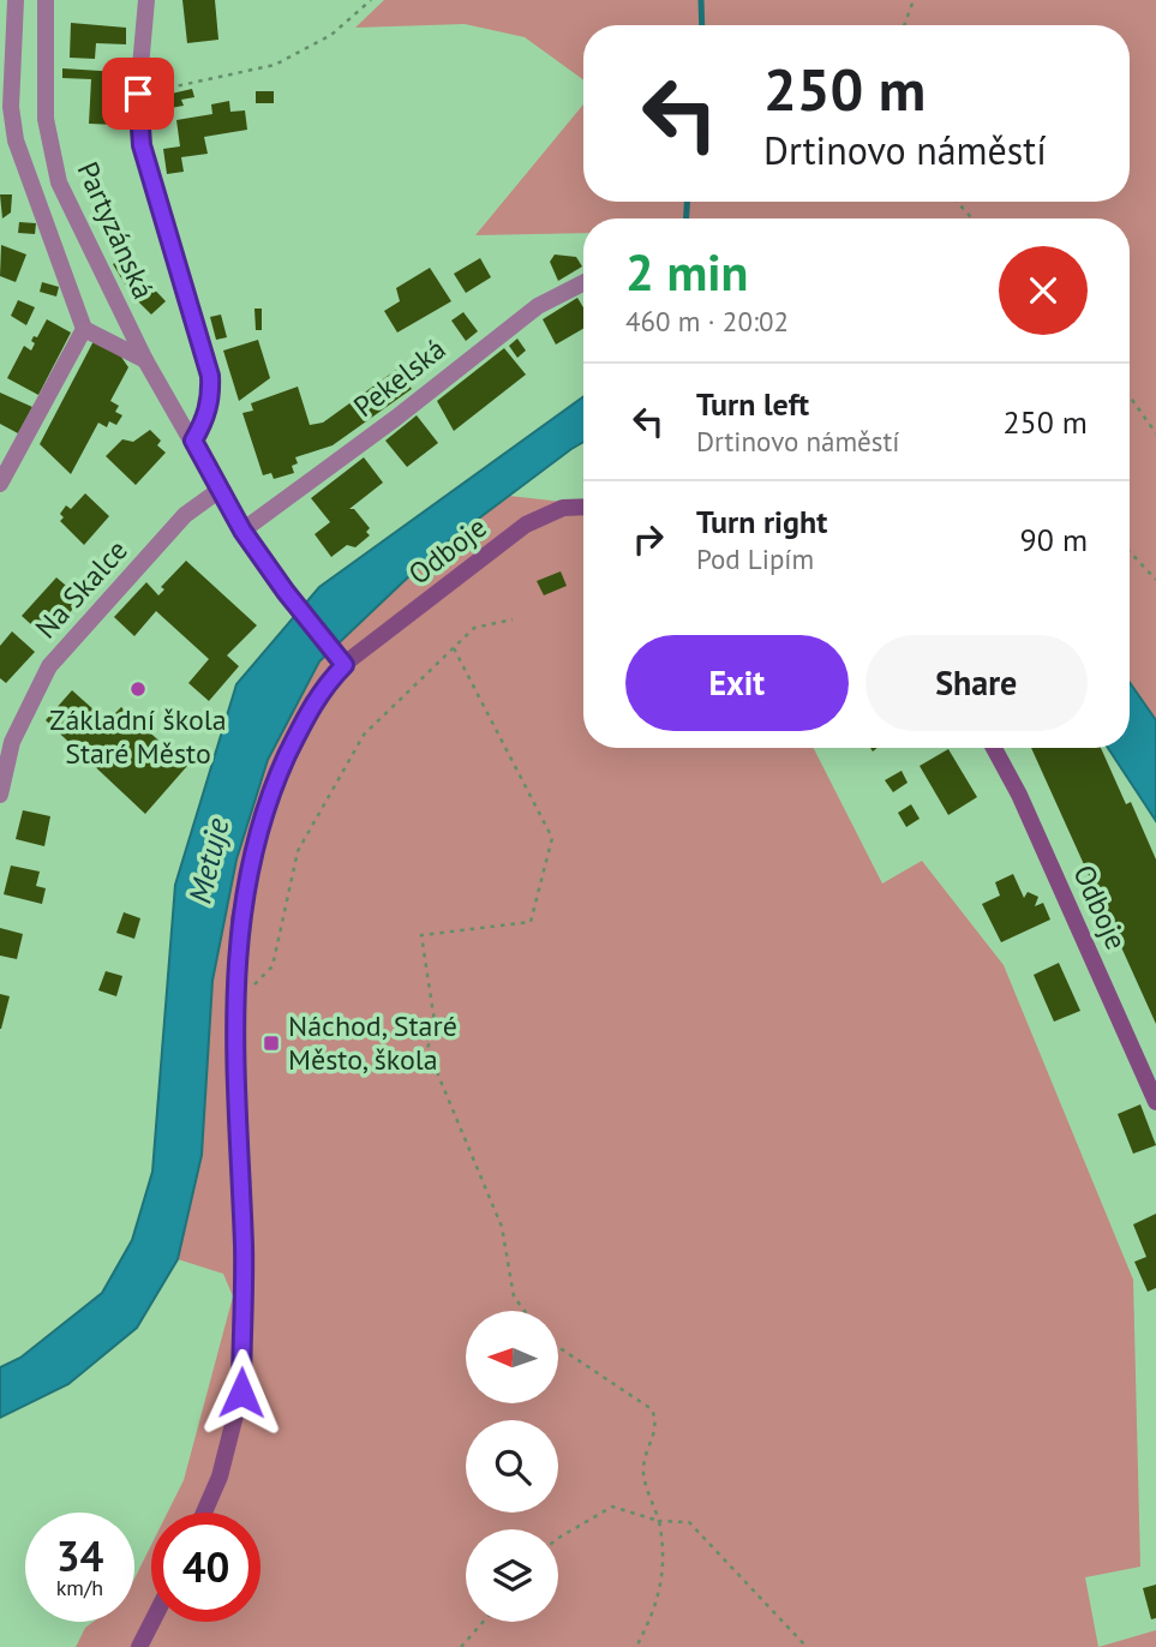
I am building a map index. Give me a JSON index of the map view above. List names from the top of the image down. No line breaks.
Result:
{"streets":{"street":["Partyzánská","Pekelská","Odboje","Na Skalce"]},"water":["Metuje"],"places":{"other":["Základní škola Staré Město"],"transit":["Náchod, Staré Město, škola"]},"north":"left","page":{"turn":["250 m","Drtinovo náměstí"],"heading":["2 min","460 m · 20:02"],"list":[{"name":"Turn left","note":"Drtinovo náměstí","value":"250 m"},{"name":"Turn right","note":"Pod Lipím","value":"90 m"}],"buttons":["Exit","Share"],"speed":"34 km/h","limit":"40"}}
